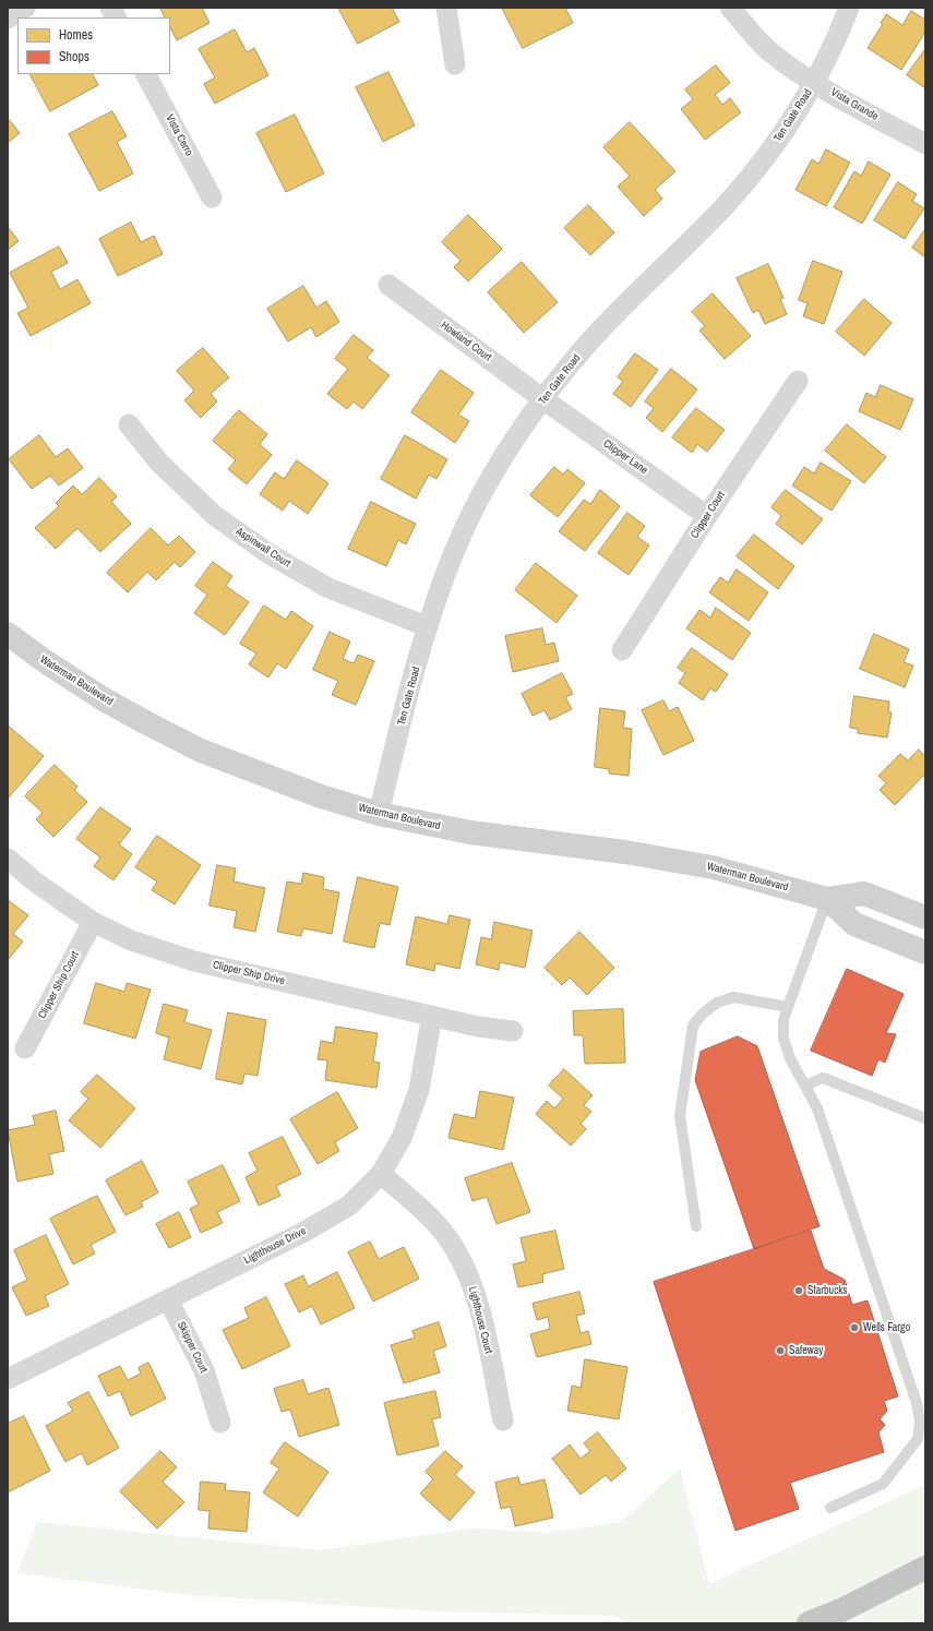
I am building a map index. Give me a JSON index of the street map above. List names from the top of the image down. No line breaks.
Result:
{"streets":{"main road":["Waterman Boulevard"],"street":["Vista Grande","Ten Gate Road","Vista Cerro","Howland Court","Clipper Lane","Clipper Court","Aspinwall Court","Clipper Ship Drive","Clipper Ship Court","Lighthouse Drive","Lighthouse Court","Skipper Court"]},"crossings":[["Vista Grande","Ten Gate Road"],["Ten Gate Road","Howland Court"],["Ten Gate Road","Clipper Lane"],["Ten Gate Road","Aspinwall Court"],["Ten Gate Road","Waterman Boulevard"],["Howland Court","Clipper Lane"],["Clipper Lane","Clipper Court"],["Clipper Ship Drive","Clipper Ship Court"],["Clipper Ship Drive","Lighthouse Drive"],["Lighthouse Drive","Lighthouse Court"],["Lighthouse Drive","Skipper Court"]],"places":["Starbucks","Wells Fargo","Safeway"],"legend":["Homes","Shops"]}
